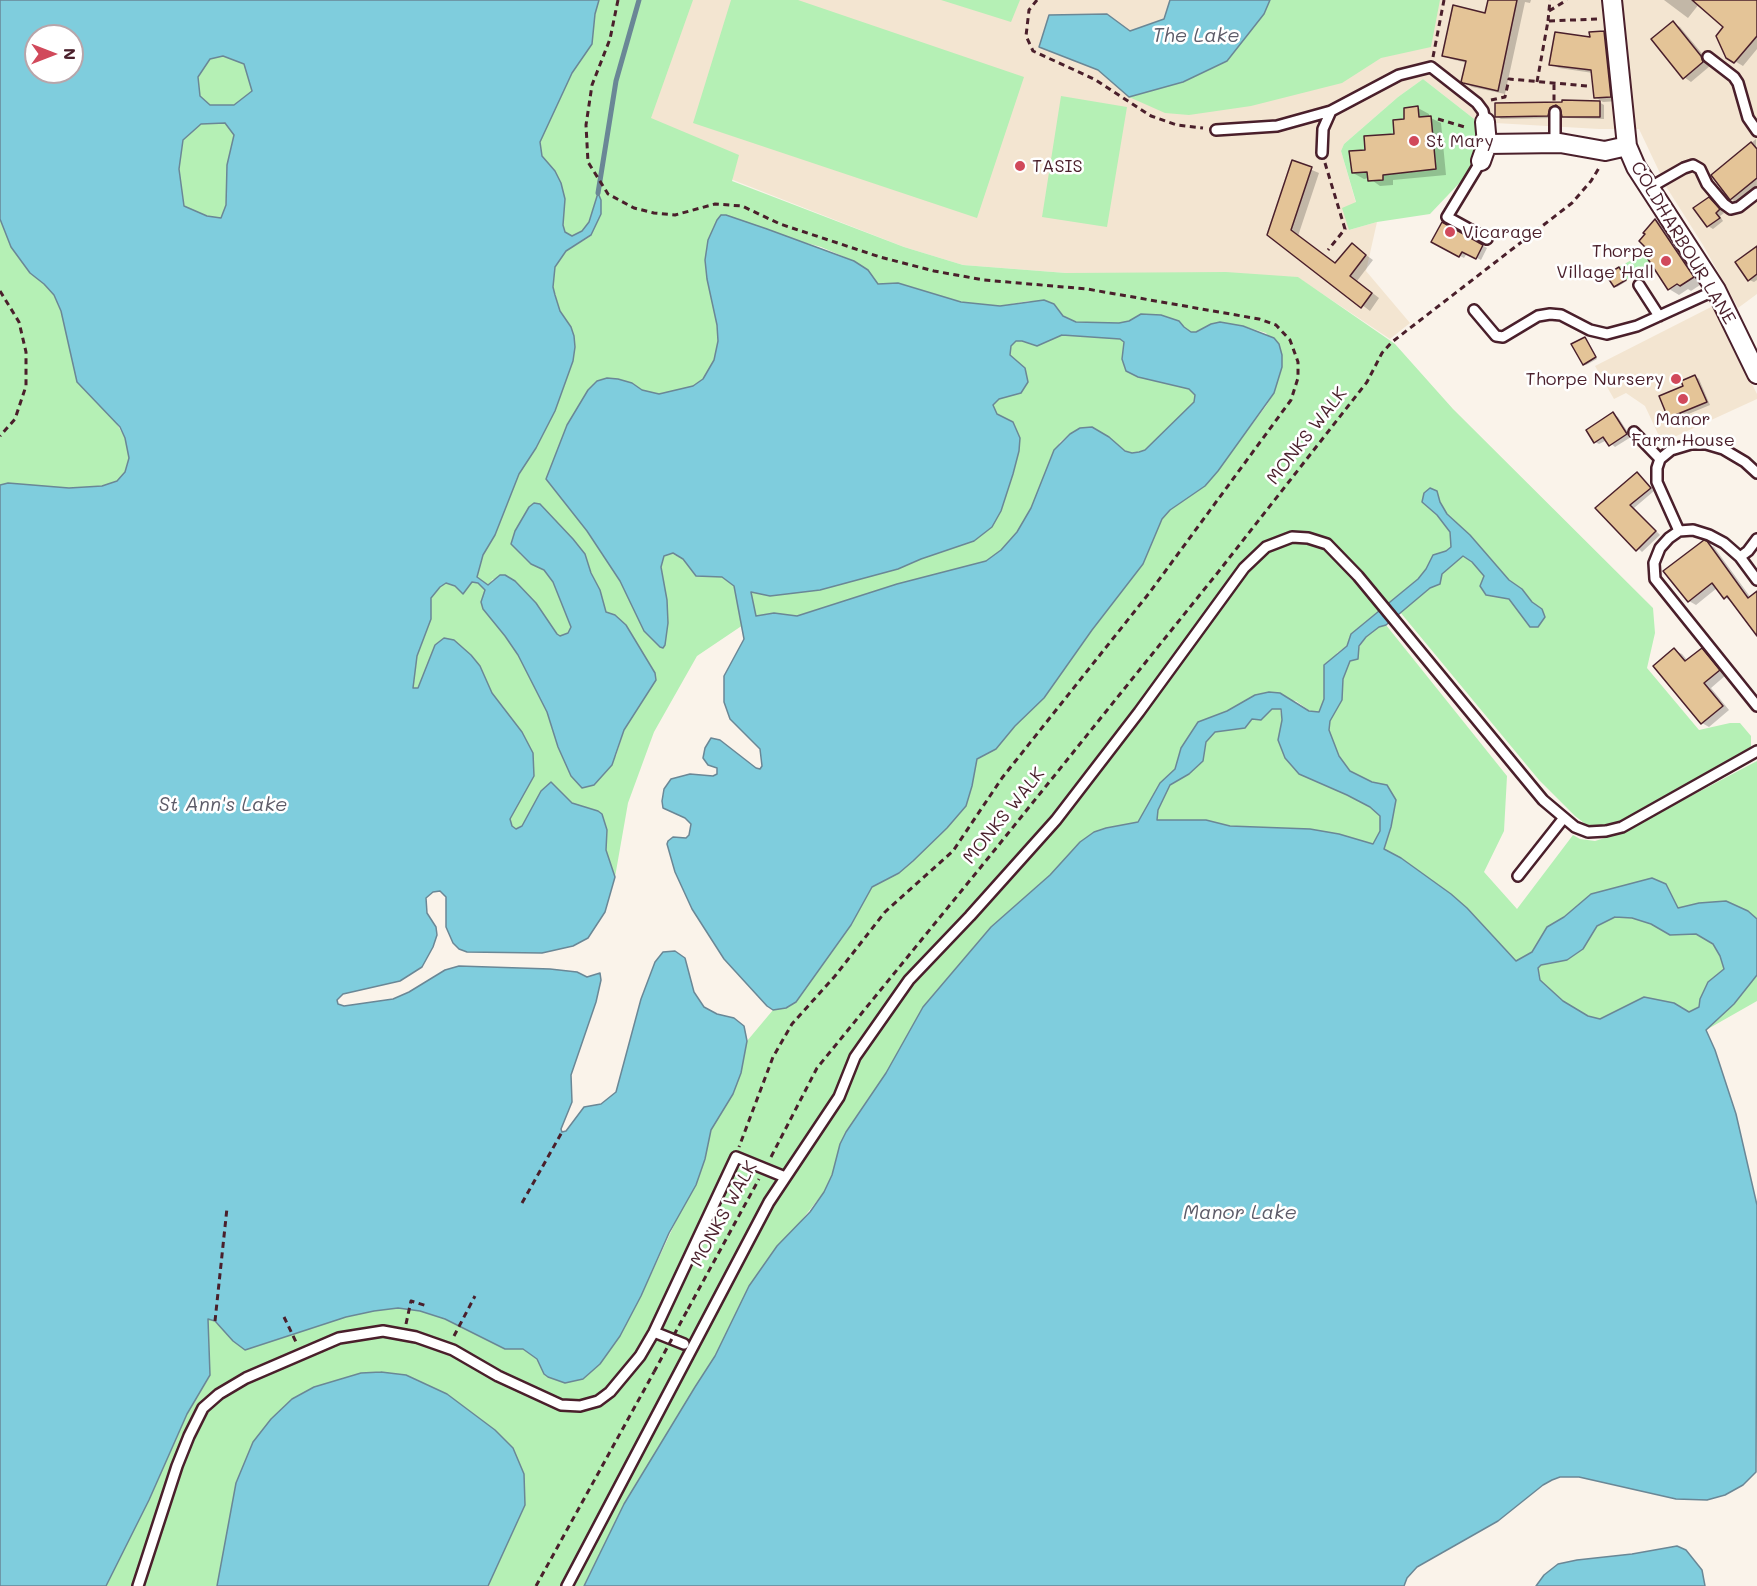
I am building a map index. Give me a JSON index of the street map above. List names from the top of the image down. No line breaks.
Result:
{"streets":{"street":["COLDHARBOUR LANE"],"path":["MONKS WALK"]},"water":["The Lake","St Ann's Lake","Manor Lake"],"places":["St Mary","TASIS","Vicarage","Thorpe Village Hall","Thorpe Nursery","Manor Farm House"],"north":"right"}
